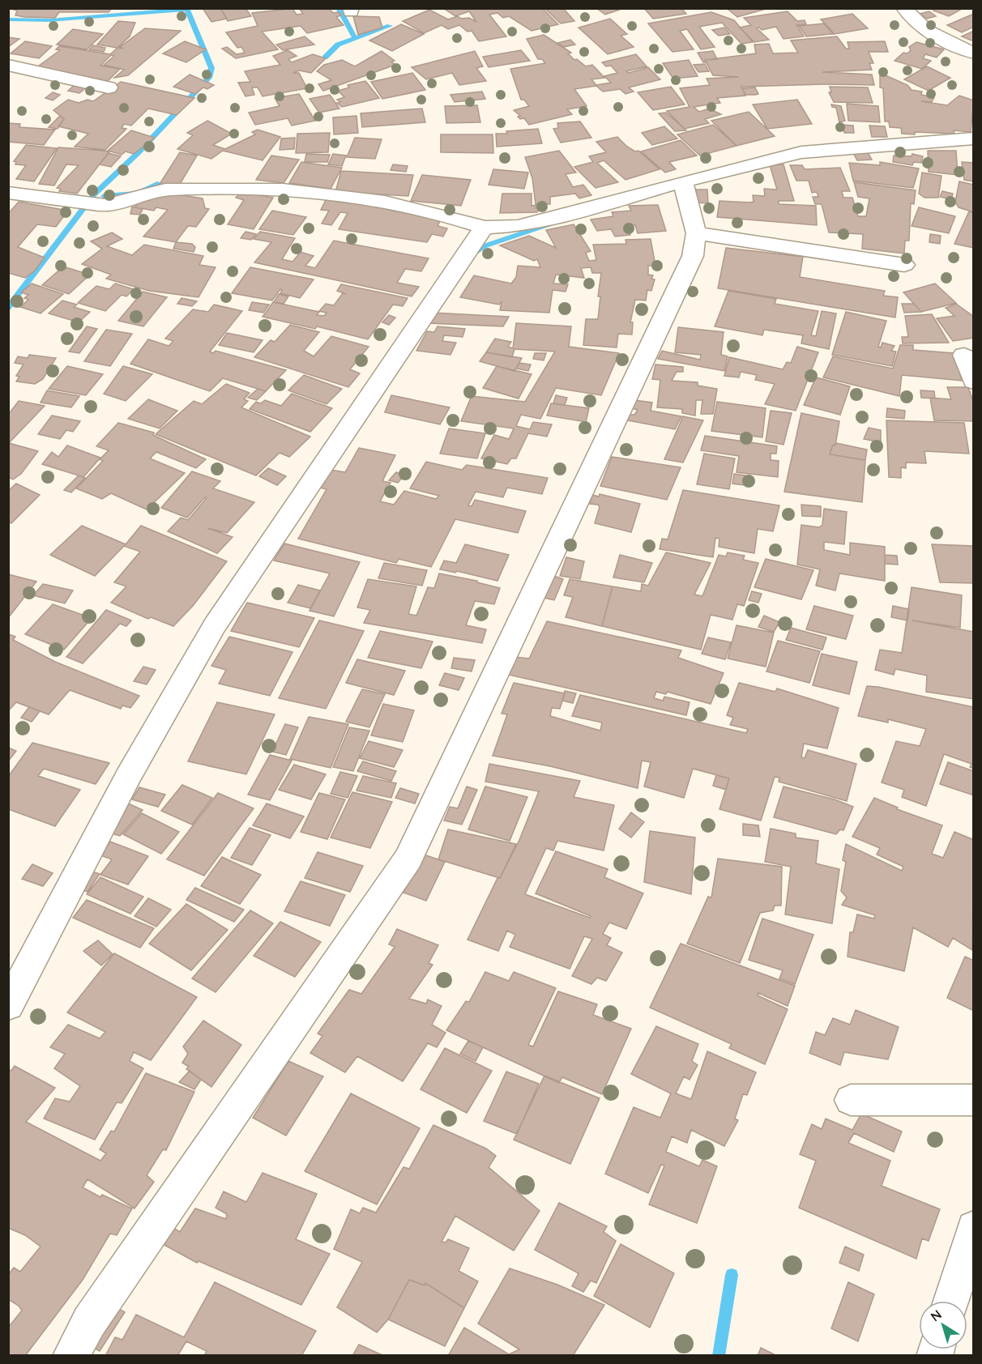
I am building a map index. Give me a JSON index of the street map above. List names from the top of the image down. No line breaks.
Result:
{"north":"top left"}
